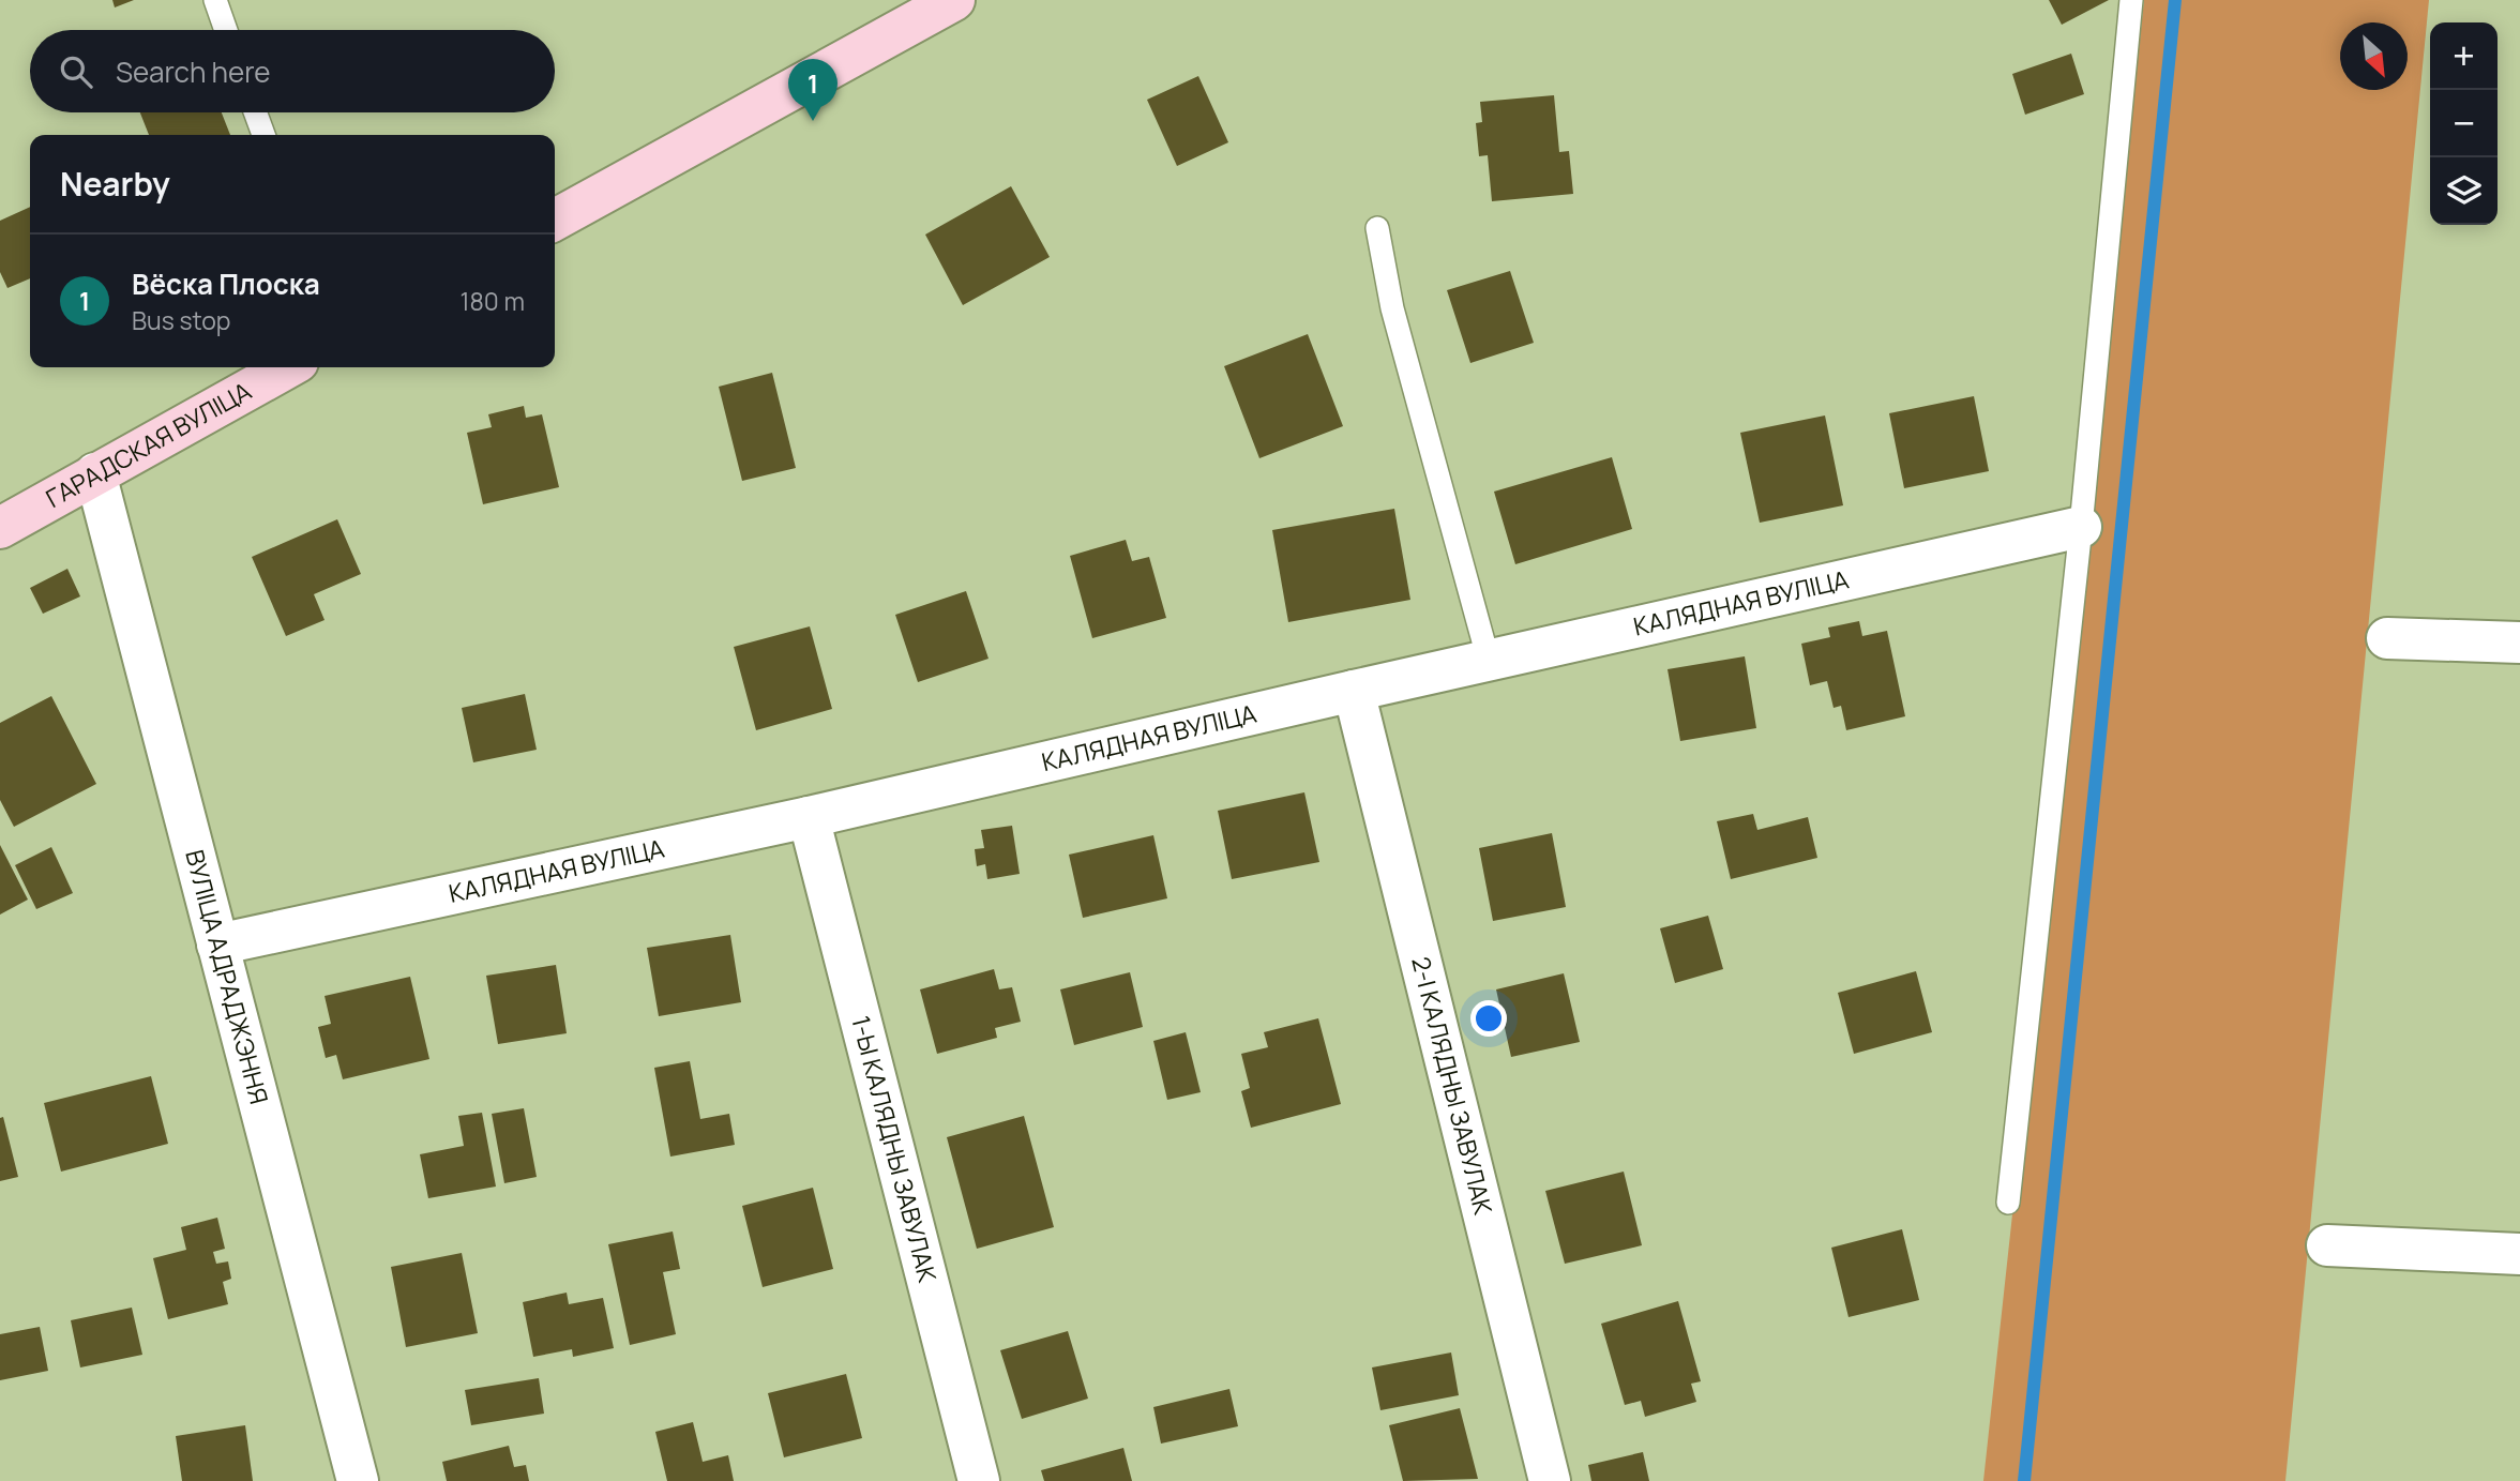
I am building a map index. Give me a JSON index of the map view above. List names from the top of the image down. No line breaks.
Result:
{"streets":{"main road":["ГАРАДСКАЯ ВУЛІЦА"],"street":["КАЛЯДНАЯ ВУЛІЦА","ВУЛІЦА АДРАДЖЭННЯ","2-І КАЛЯДНЫ ЗАВУЛАК","1-Ы КАЛЯДНЫ ЗАВУЛАК"]},"crossings":[["ГАРАДСКАЯ ВУЛІЦА","ВУЛІЦА АДРАДЖЭННЯ"],["КАЛЯДНАЯ ВУЛІЦА","ВУЛІЦА АДРАДЖЭННЯ"],["КАЛЯДНАЯ ВУЛІЦА","2-І КАЛЯДНЫ ЗАВУЛАК"],["КАЛЯДНАЯ ВУЛІЦА","1-Ы КАЛЯДНЫ ЗАВУЛАК"]],"north":"bottom right","page":{"map_buttons":["+","−"],"search":"Search here","pins":"1","heading":"Nearby","list":[{"mark":"1","name":"Вёска Плоска","note":"Bus stop","value":"180 m"}]}}
